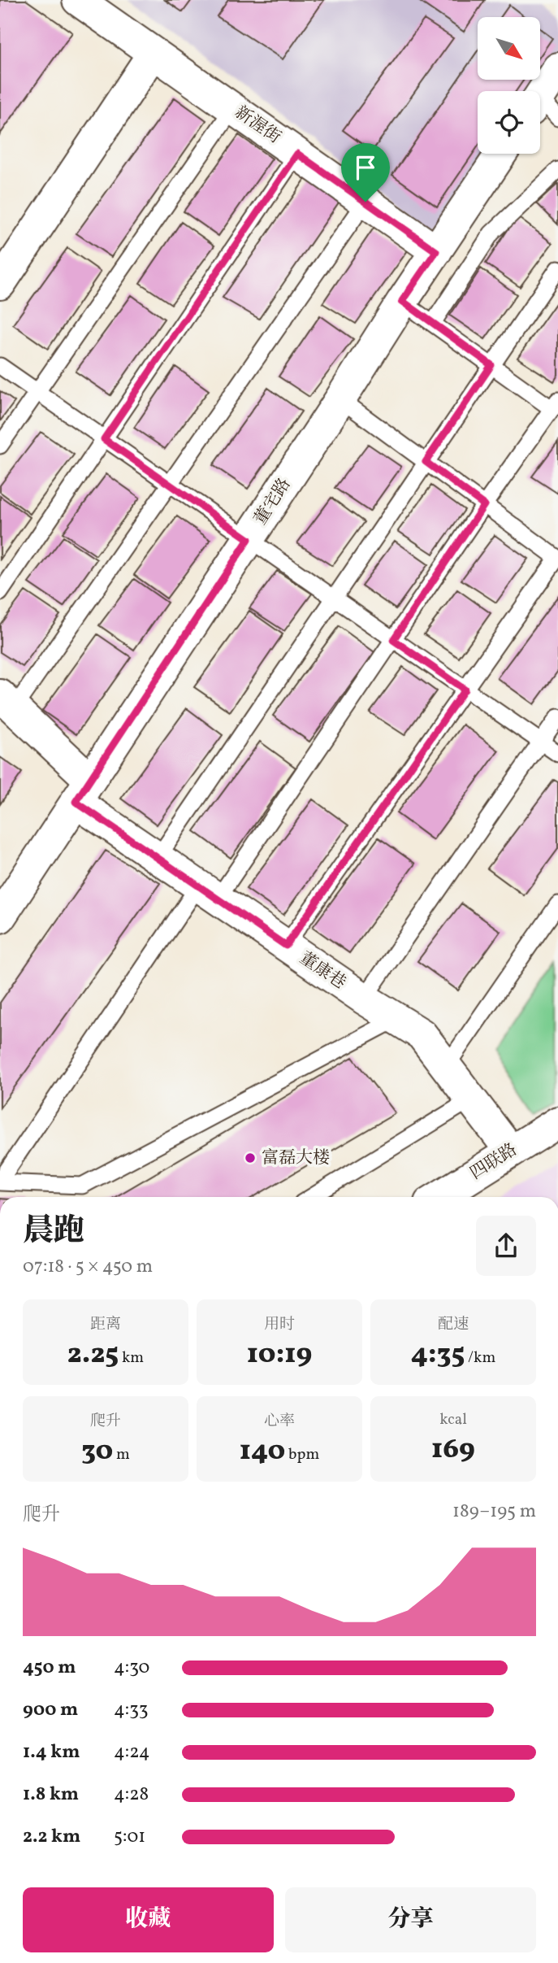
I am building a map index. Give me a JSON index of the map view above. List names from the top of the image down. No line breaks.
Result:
{"streets":{"street":["新渥街","董宅路","董康巷","四联路"]},"crossings":[["新渥街","董宅路"],["董宅路","董康巷"],["董康巷","四联路"]],"places":["富磊大楼"],"north":"bottom right","page":{"heading":["晨跑","07:18 · 5 × 450 m"],"stats":[["距离","2.25 km"],["用时","10:19"],["配速","4:35 /km"],["爬升","30 m"],["心率","140 bpm"],["kcal","169"]],"chart":["爬升","189–195 m"],"list":[{"name":"450 m","note":"4:30"},{"name":"900 m","note":"4:33"},{"name":"1.4 km","note":"4:24"},{"name":"1.8 km","note":"4:28"},{"name":"2.2 km","note":"5:01"}],"buttons":["收藏","分享"]}}
